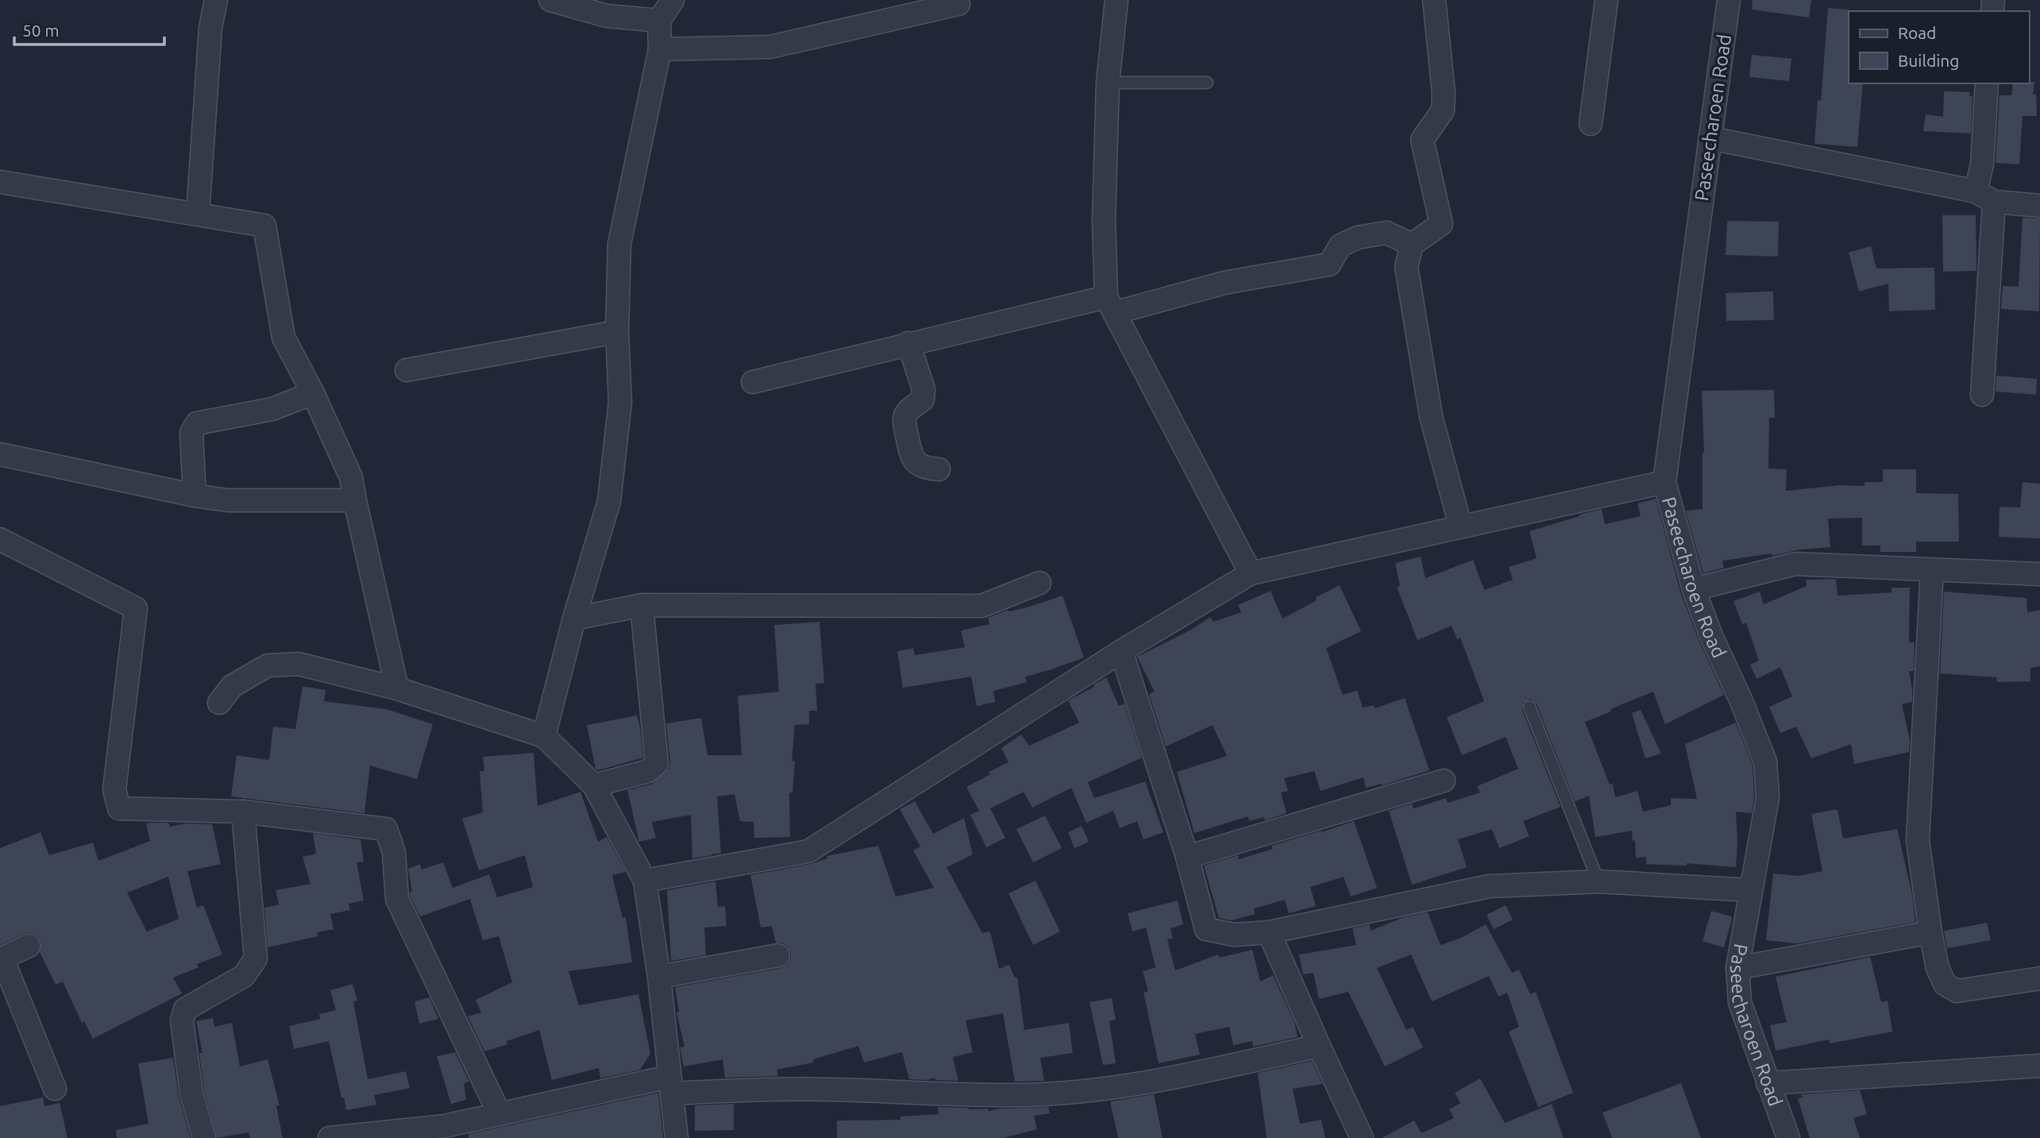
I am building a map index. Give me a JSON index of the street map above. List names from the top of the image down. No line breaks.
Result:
{"streets":{"street":["Paseecharoen Road"]},"legend":["Road","Building"],"scale_bar":"50 m"}
